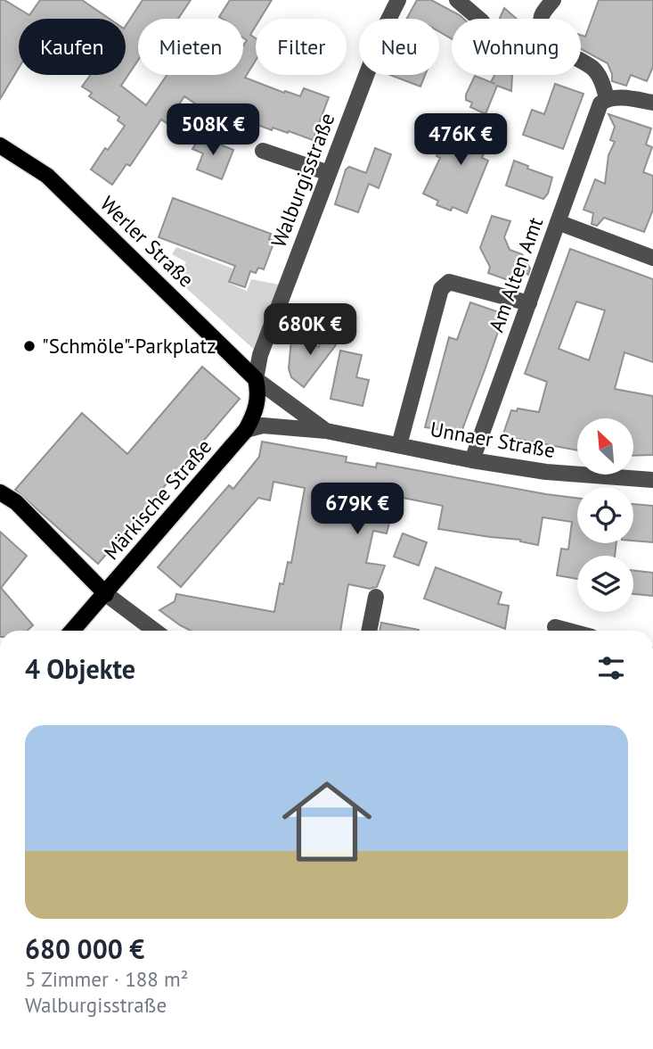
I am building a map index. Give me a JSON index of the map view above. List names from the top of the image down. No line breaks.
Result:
{"streets":{"main road":["Werler Straße","Märkische Straße"],"street":["Walburgisstraße","Am Alten Amt","Unnaer Straße"]},"crossings":[["Walburgisstraße","Werler Straße"],["Walburgisstraße","Unnaer Straße"],["Walburgisstraße","Märkische Straße"],["Werler Straße","Unnaer Straße"],["Werler Straße","Märkische Straße"],["Am Alten Amt","Unnaer Straße"],["Unnaer Straße","Märkische Straße"]],"places":["\"Schmöle\"-Parkplatz"],"north":"top left","page":{"chip":["Kaufen","Mieten","Filter","Neu","Wohnung"],"price":["508K €","476K €","680K €","679K €"],"heading":"4 Objekte","list":[{"name":"680 000 €","note":"5 Zimmer · 188 m² · Walburgisstraße"}]}}
